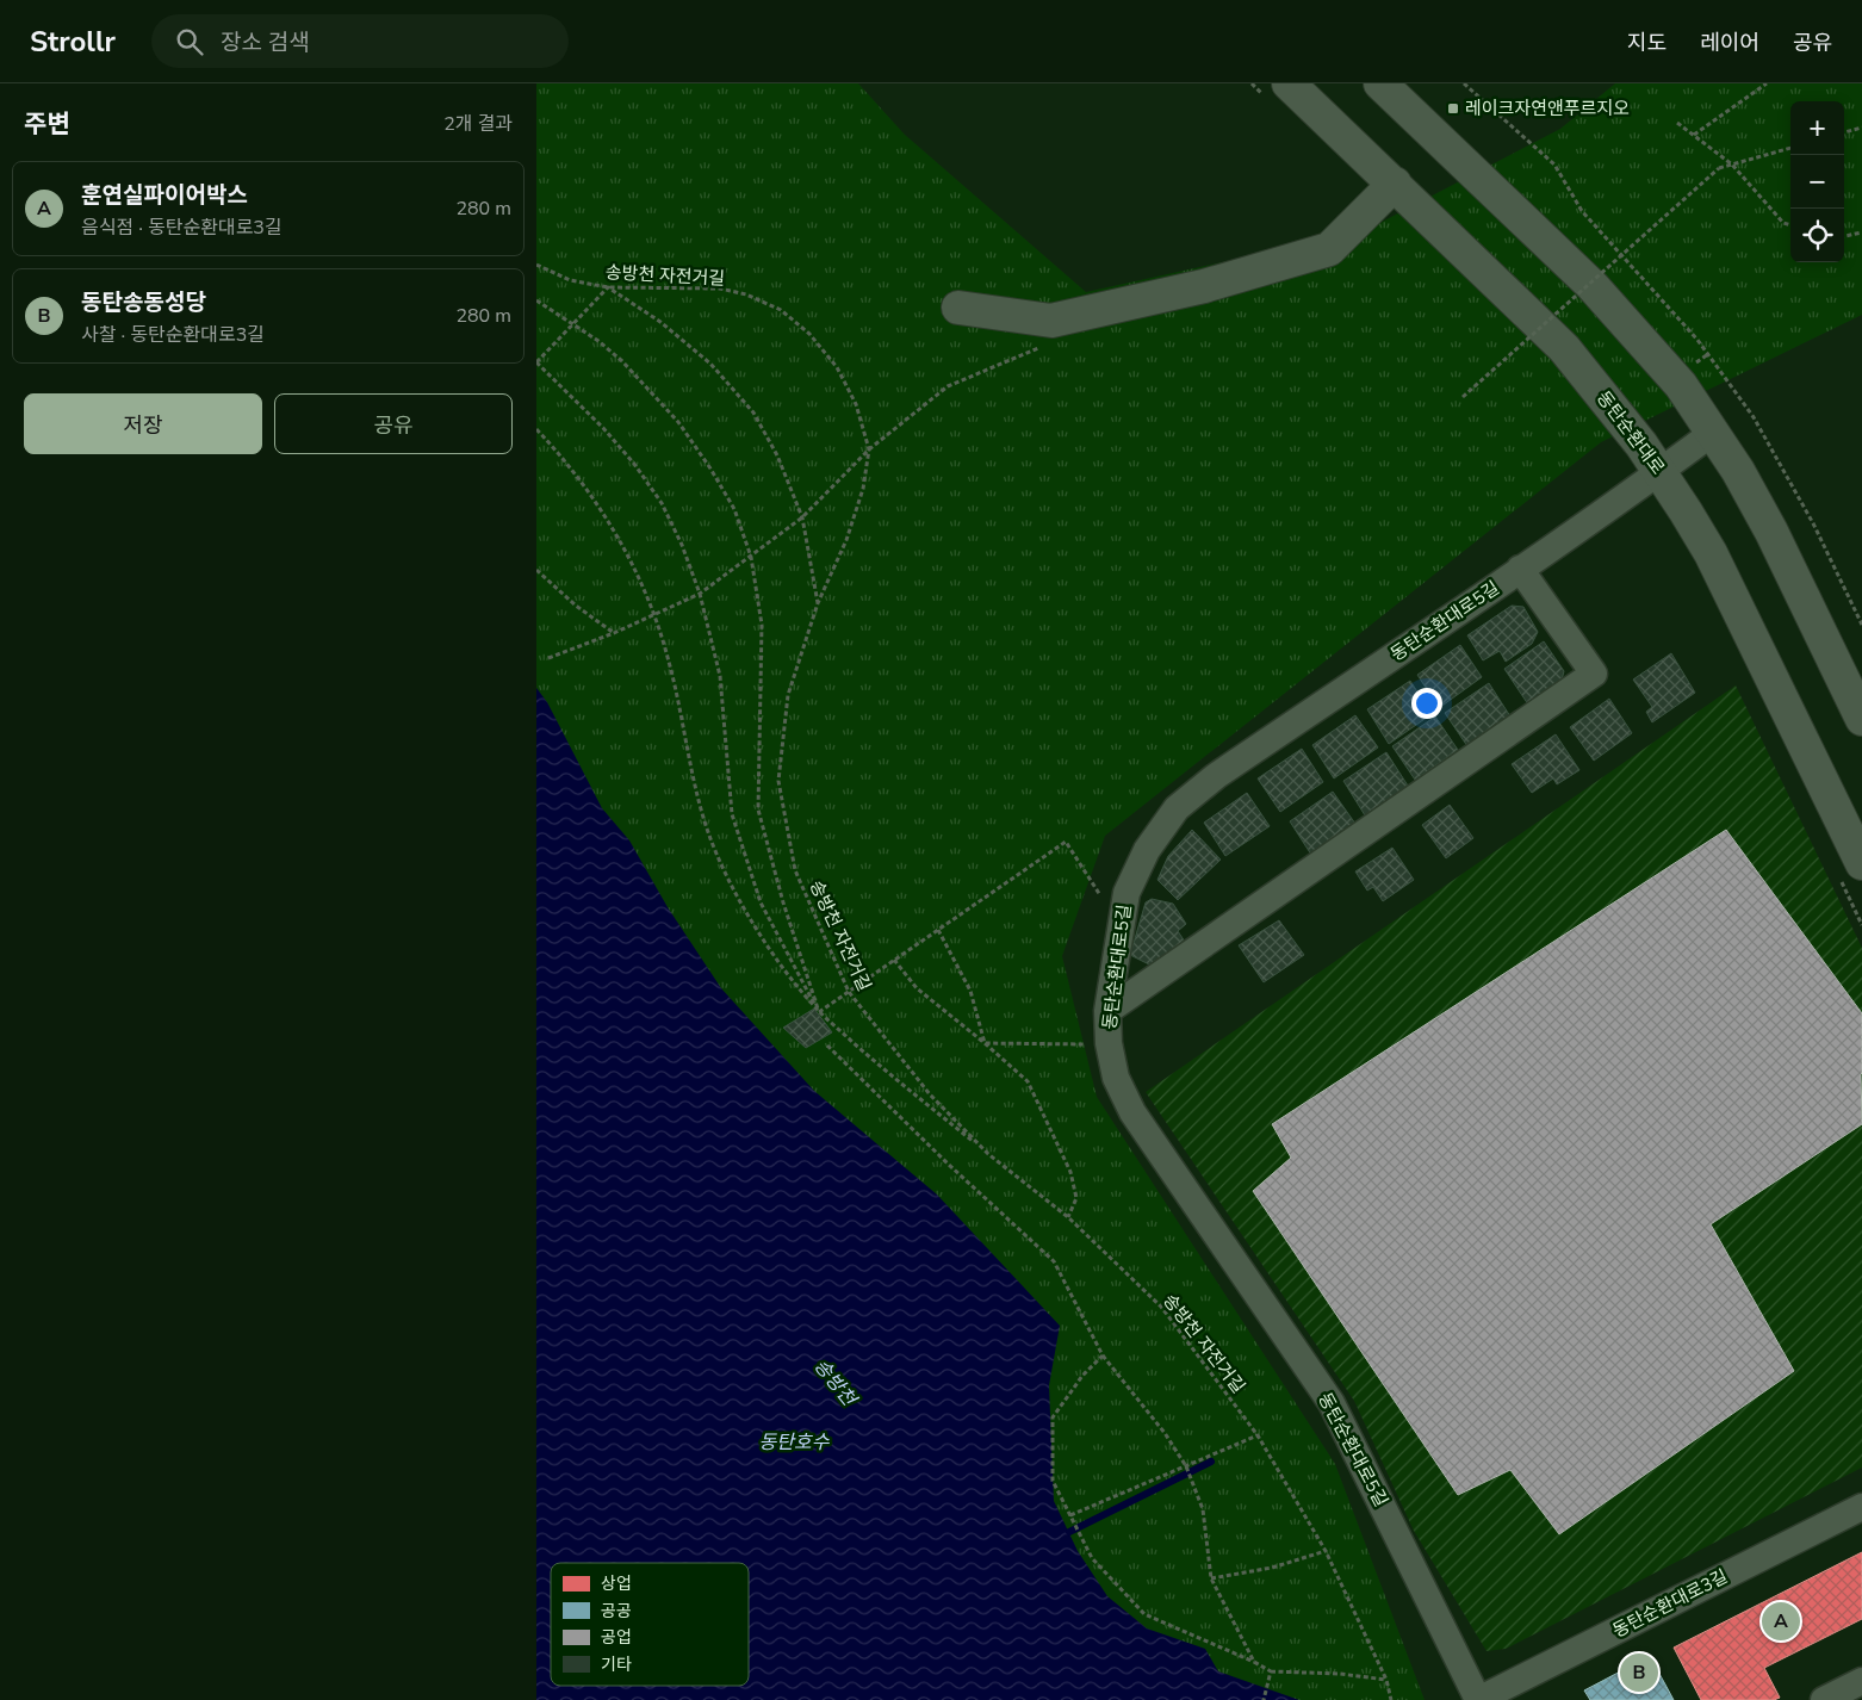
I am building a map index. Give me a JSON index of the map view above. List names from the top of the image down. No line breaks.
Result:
{"streets":{"main road":["동탄순환대로"],"street":["동탄순환대로5길","동탄순환대로3길"],"path":["송방천 자전거길"]},"crossings":[["동탄순환대로","동탄순환대로5길"],["동탄순환대로5길","동탄순환대로3길"]],"water":["송방천","동탄호수"],"places":{"transit":["레이크자연앤푸르지오"]},"legend":["상업","공공","공업","기타"],"page":{"header":"Strollr","search":"장소 검색","nav":["지도","레이어","공유"],"heading":["주변","2개 결과"],"map_buttons":["+","−"],"list":[{"mark":"A","name":"훈연실파이어박스","note":"음식점 · 동탄순환대로3길","value":"280 m"},{"mark":"B","name":"동탄송동성당","note":"사찰 · 동탄순환대로3길","value":"280 m"}],"buttons":["저장","공유"],"pins":["A","B"]}}
